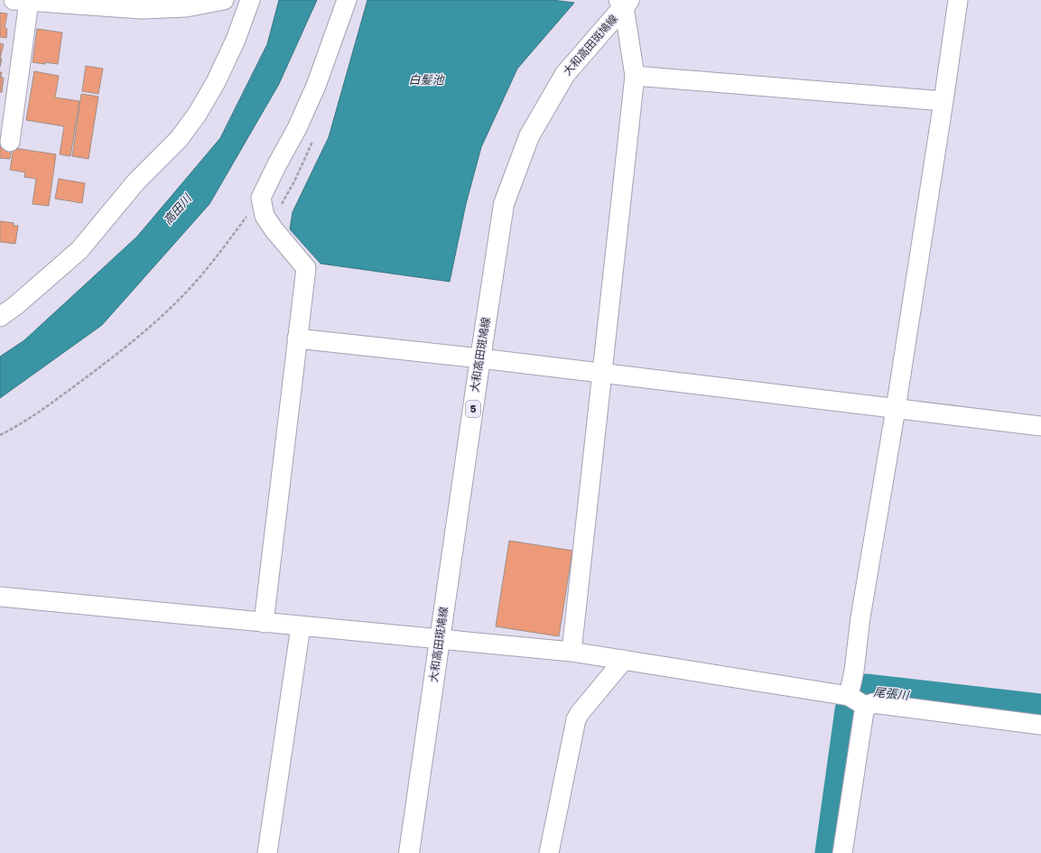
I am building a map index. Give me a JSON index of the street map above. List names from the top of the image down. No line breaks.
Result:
{"streets":{"main road":["大和高田斑鳩線","5"]},"water":["白髪池","高田川","尾張川"]}
